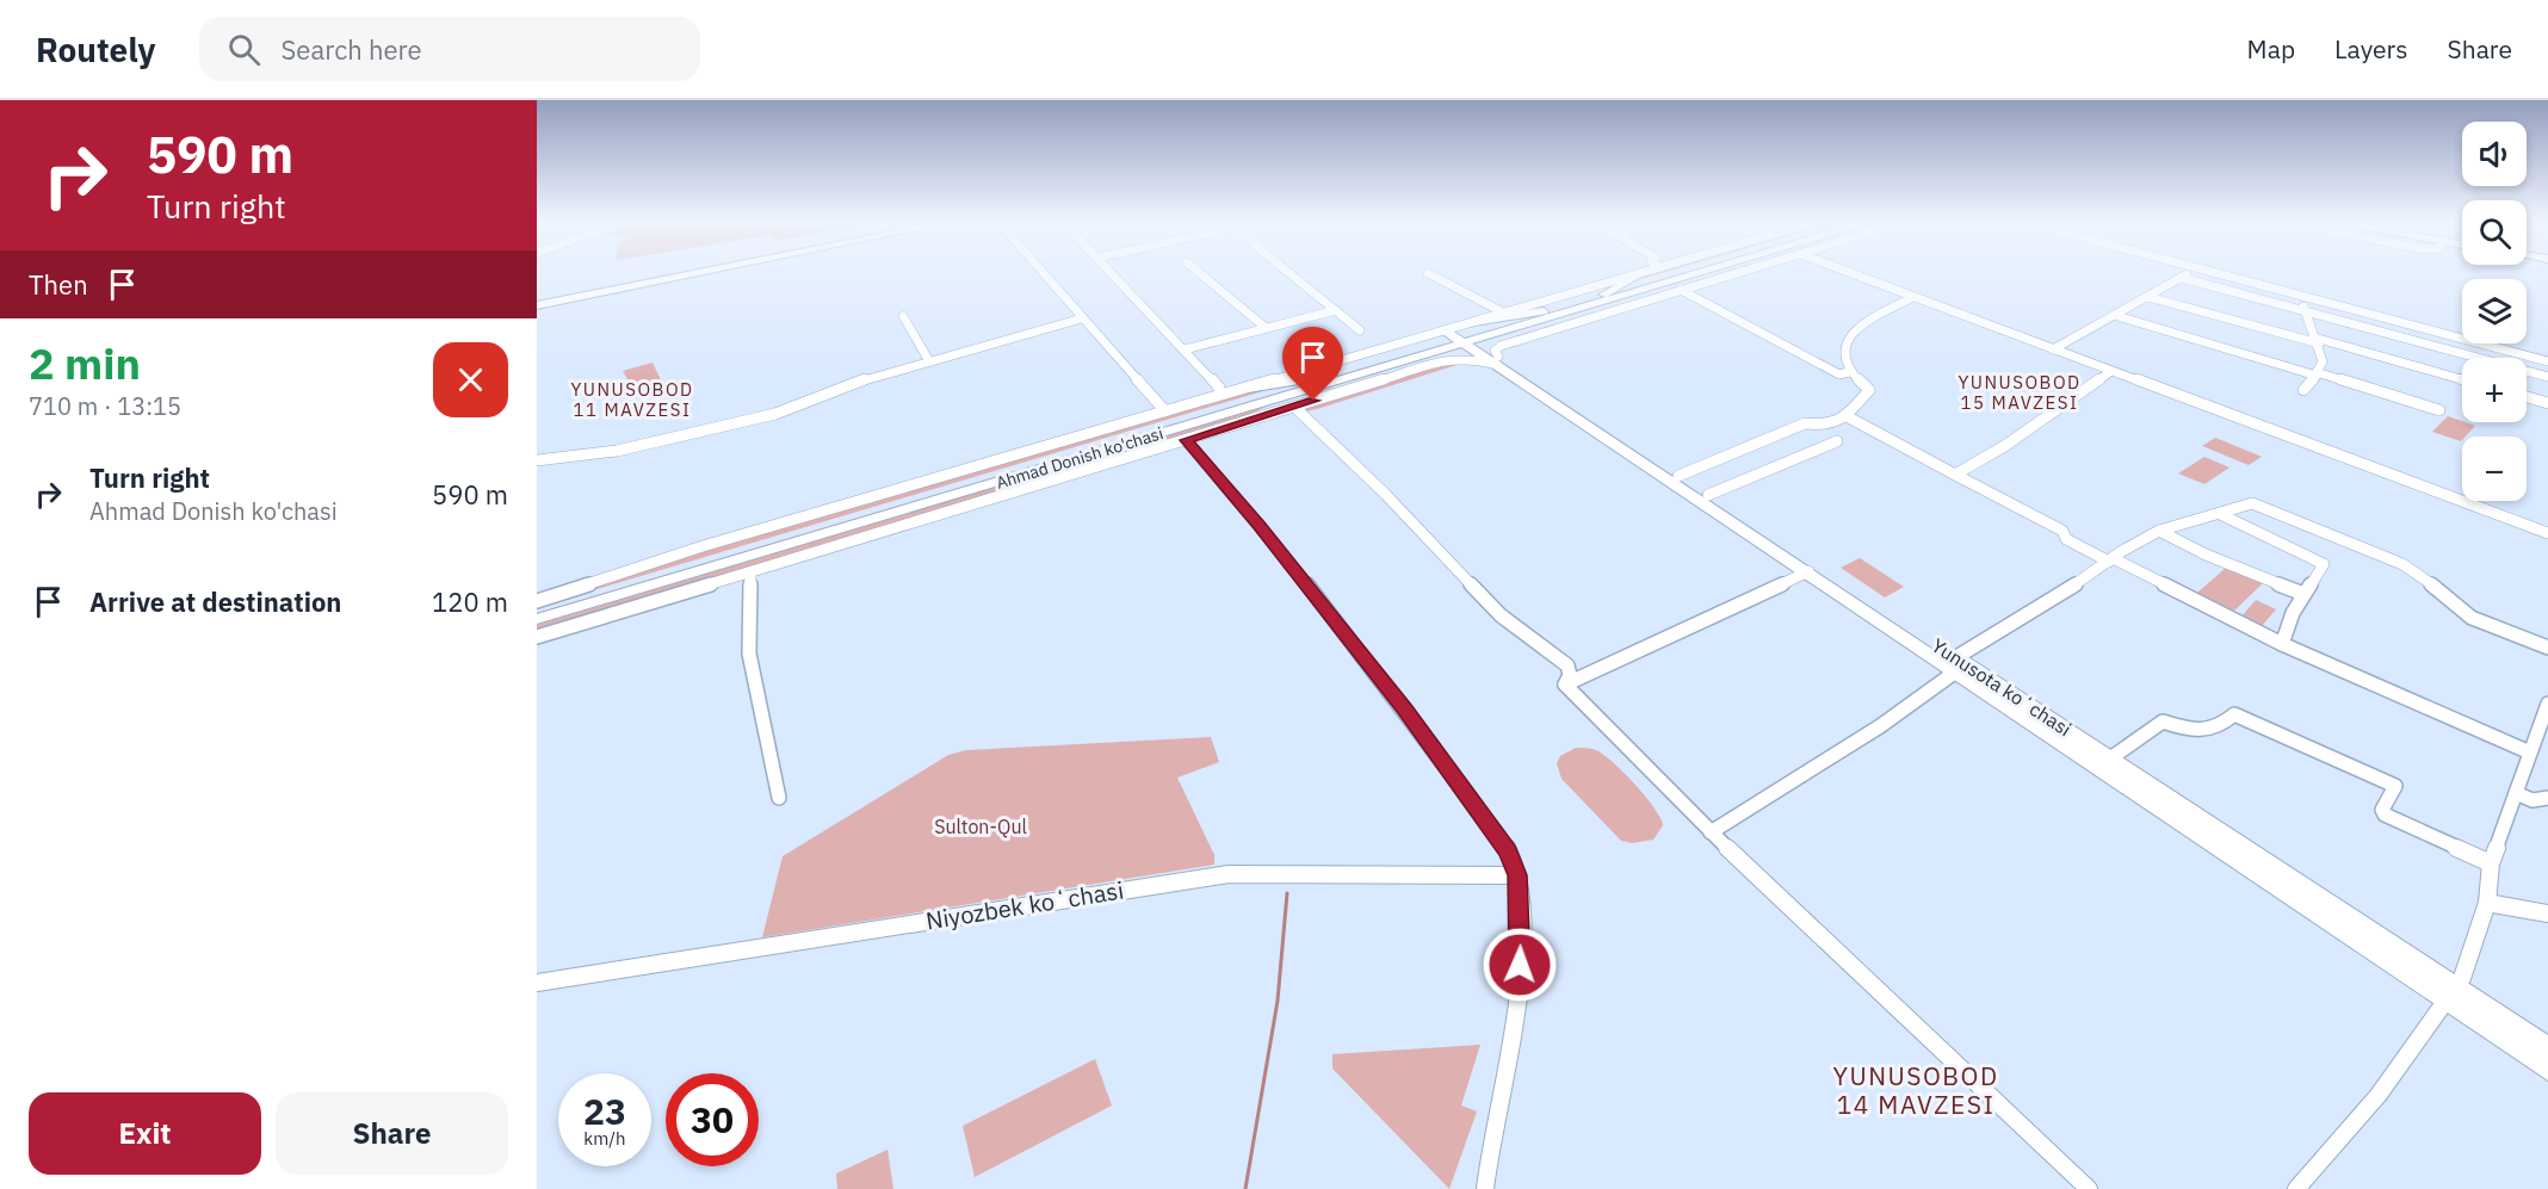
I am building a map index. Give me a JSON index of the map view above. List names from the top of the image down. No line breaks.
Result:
{"streets":{"main road":["Ahmad Donish ko'chasi","Yunusota koʻchasi"],"street":["Niyozbek koʻchasi"]},"crossings":[["Ahmad Donish ko'chasi","Yunusota koʻchasi"]],"districts":["YUNUSOBOD 15 MAVZESI","YUNUSOBOD 11 MAVZESI","YUNUSOBOD 14 MAVZESI"],"parks":["Sulton-Qul"],"page":{"header":"Routely","search":"Search here","nav":["Map","Layers","Share"],"turn":["590 m","Turn right"],"map_buttons":["+","−"],"then":"Then","heading":["2 min","710 m · 13:15"],"list":[{"name":"Turn right","note":"Ahmad Donish ko'chasi","value":"590 m"},{"name":"Arrive at destination","value":"120 m"}],"speed":"23 km/h","limit":"30","buttons":["Exit","Share"]}}
